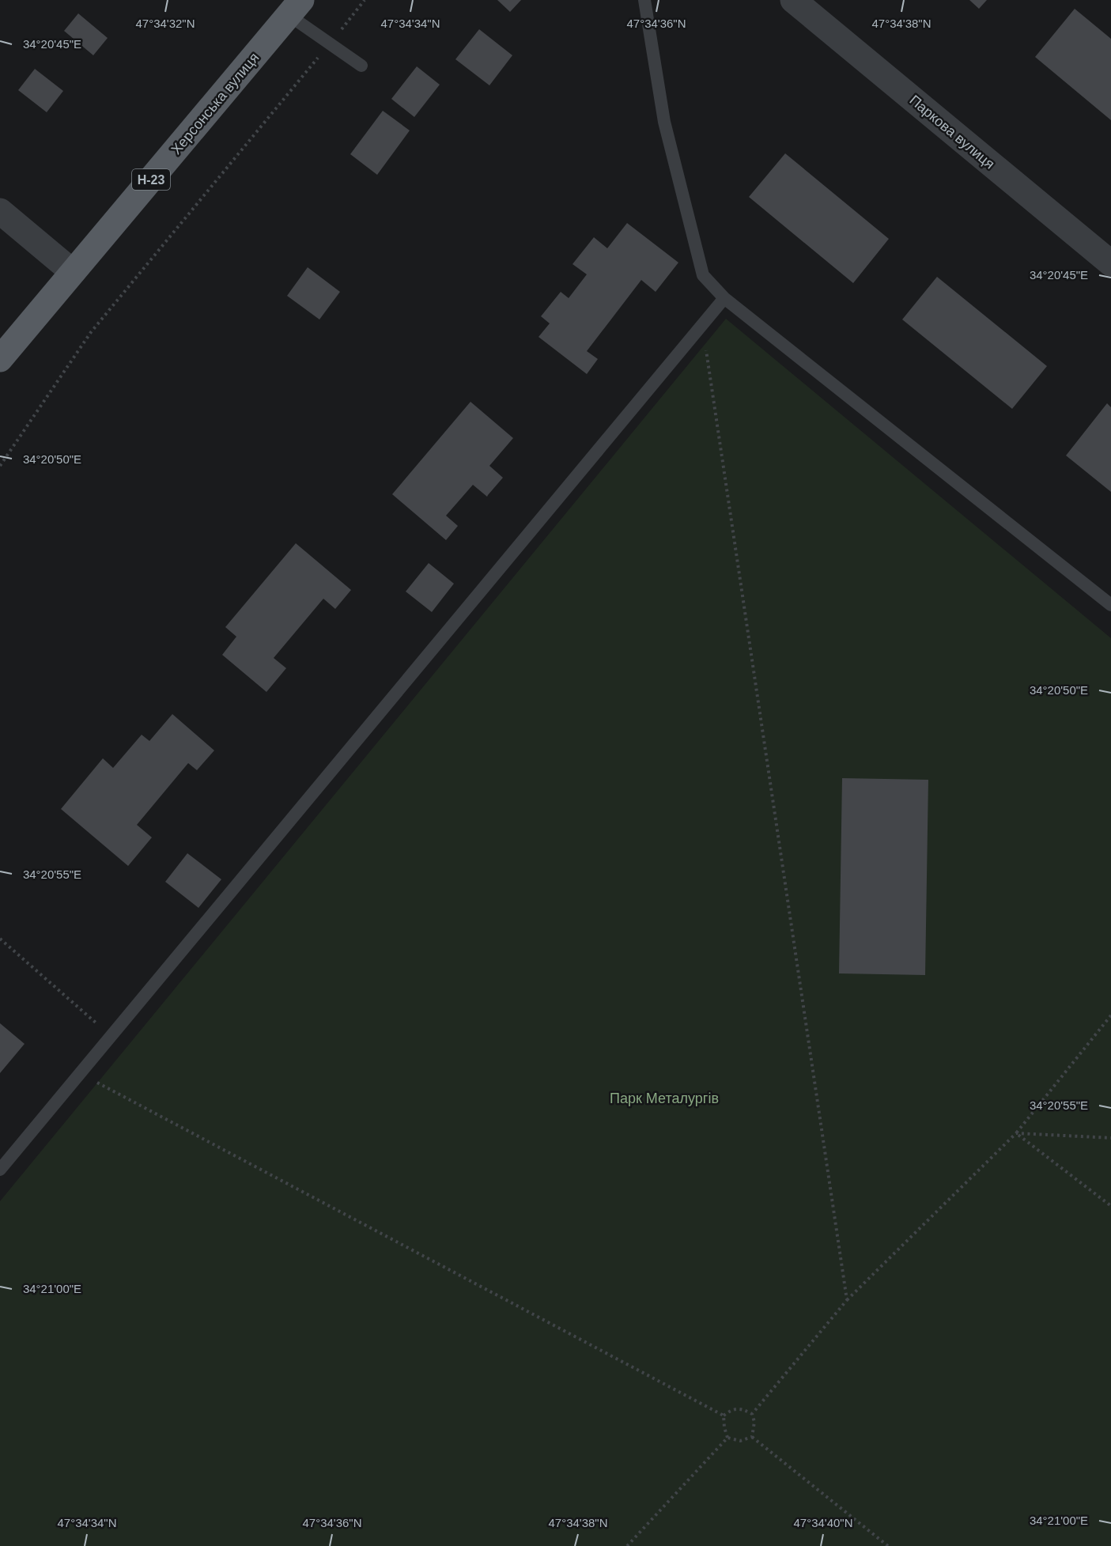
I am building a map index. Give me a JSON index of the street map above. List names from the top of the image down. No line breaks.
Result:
{"streets":{"main road":["Херсонська вулиця","Н-23"],"street":["Паркова вулиця"]},"parks":["Парк Металургів"],"coordinates":["47°34'32\"N","47°34'34\"N","47°34'36\"N","47°34'38\"N","34°20'45\"E","34°20'50\"E","34°20'55\"E","34°21'00\"E","47°34'40\"N"]}
